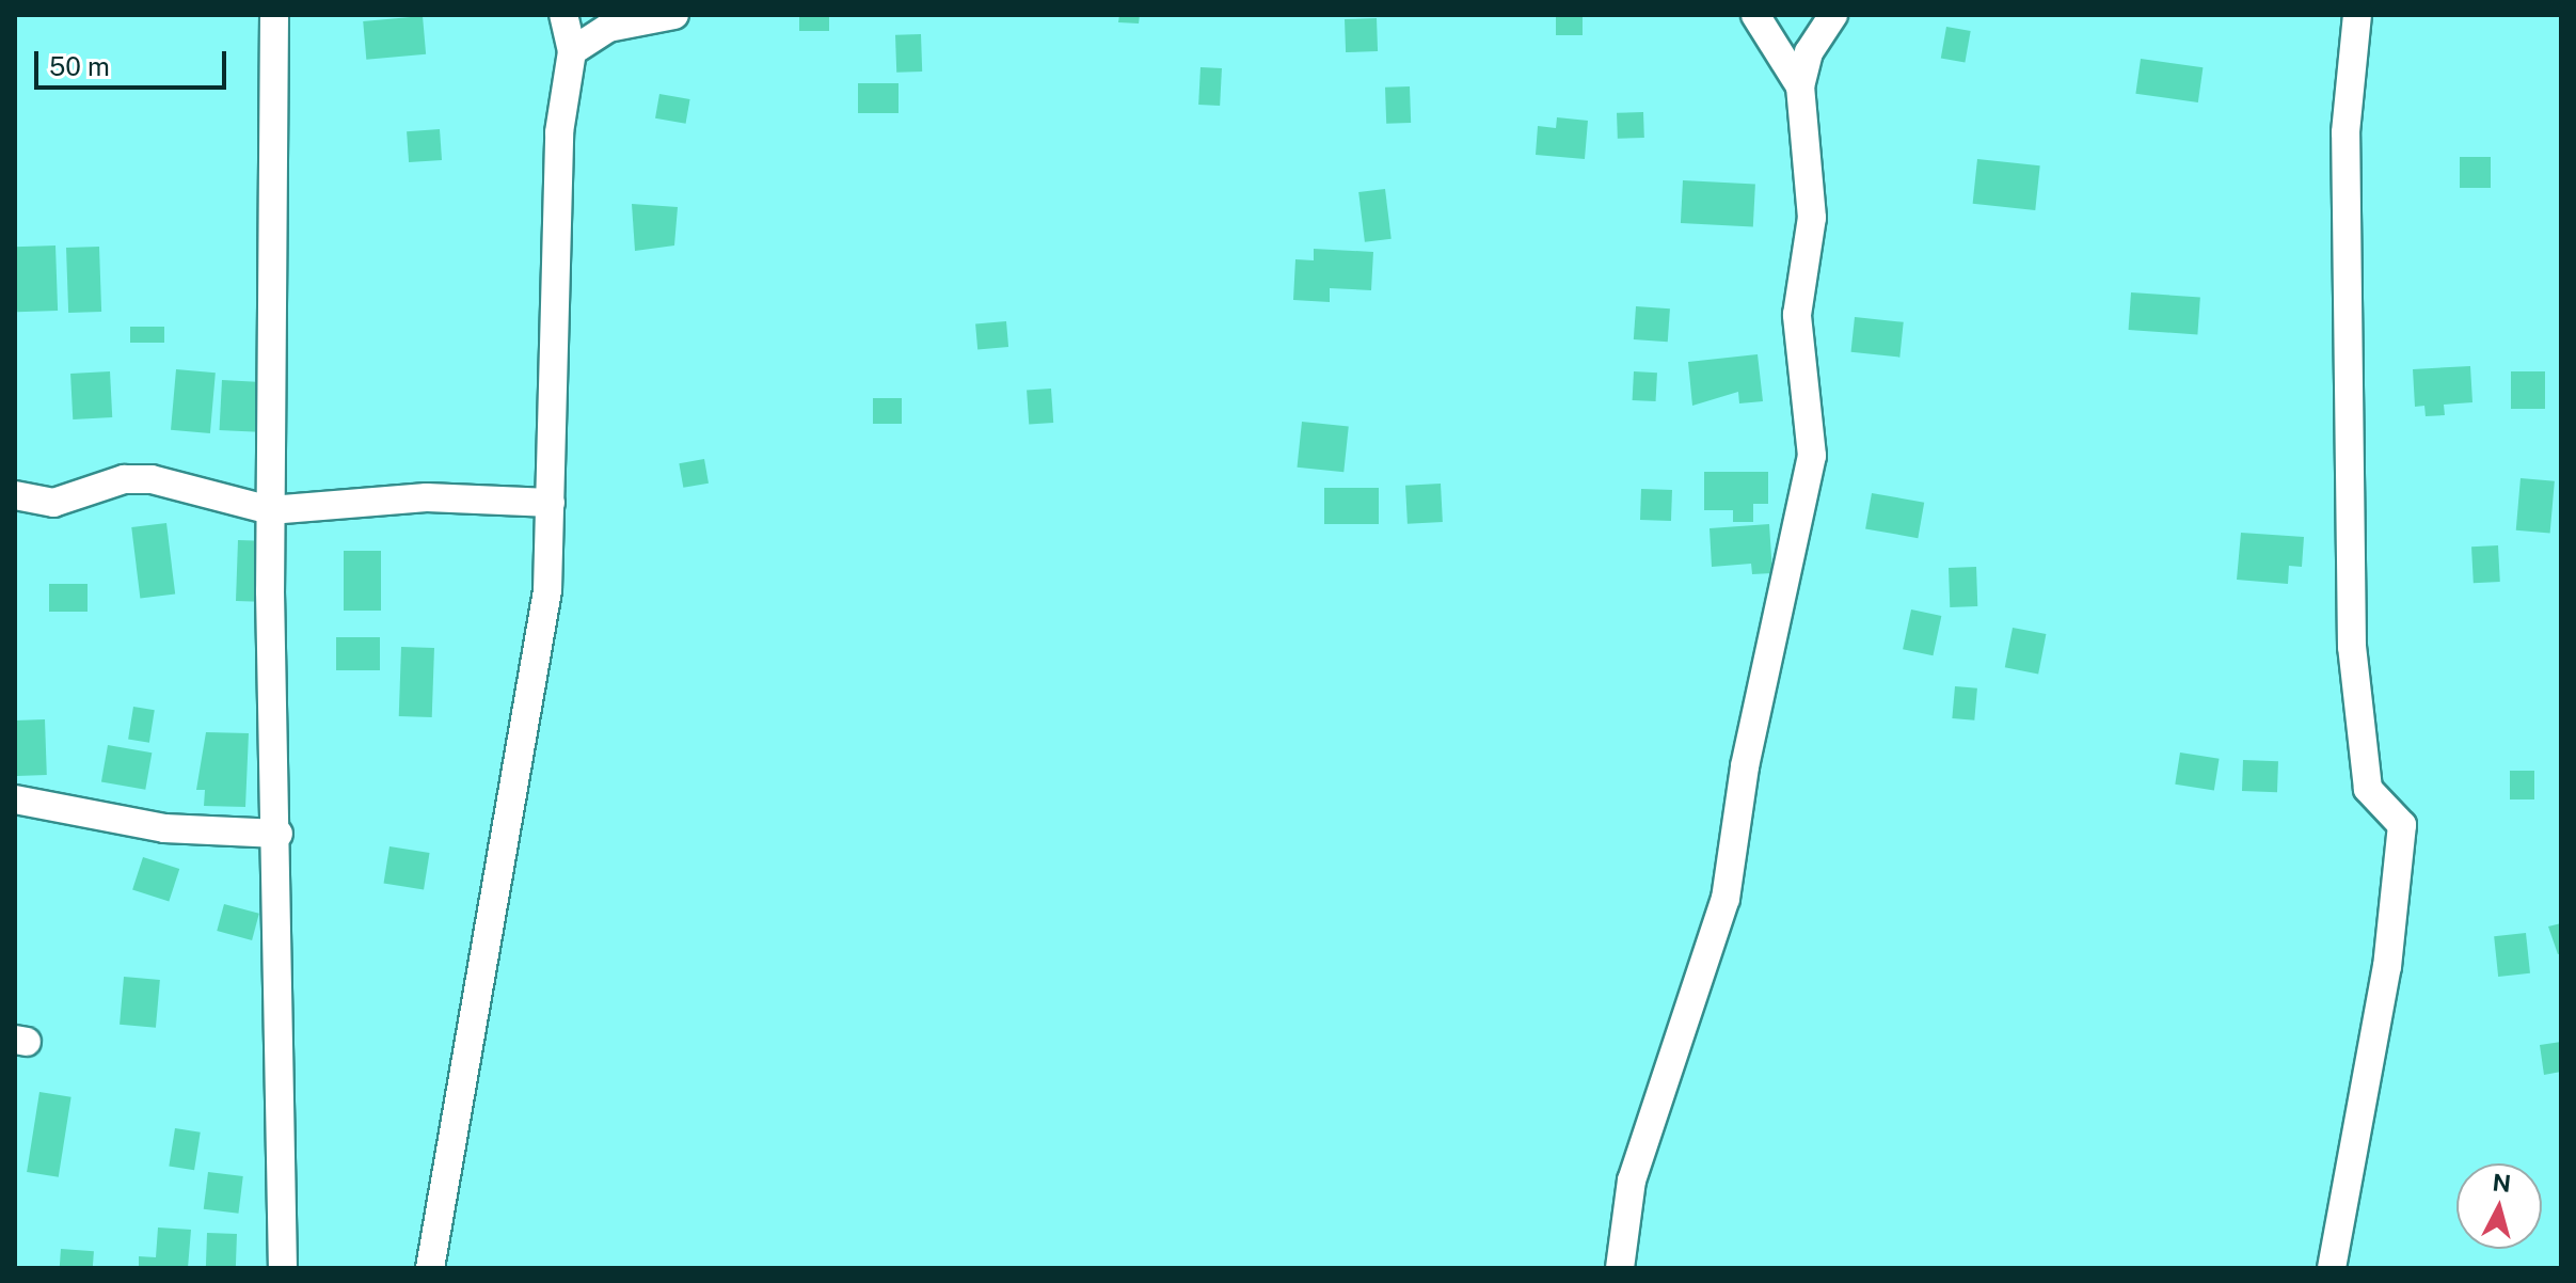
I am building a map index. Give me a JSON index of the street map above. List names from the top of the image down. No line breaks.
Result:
{"scale_bar":"50 m","north":"top"}
